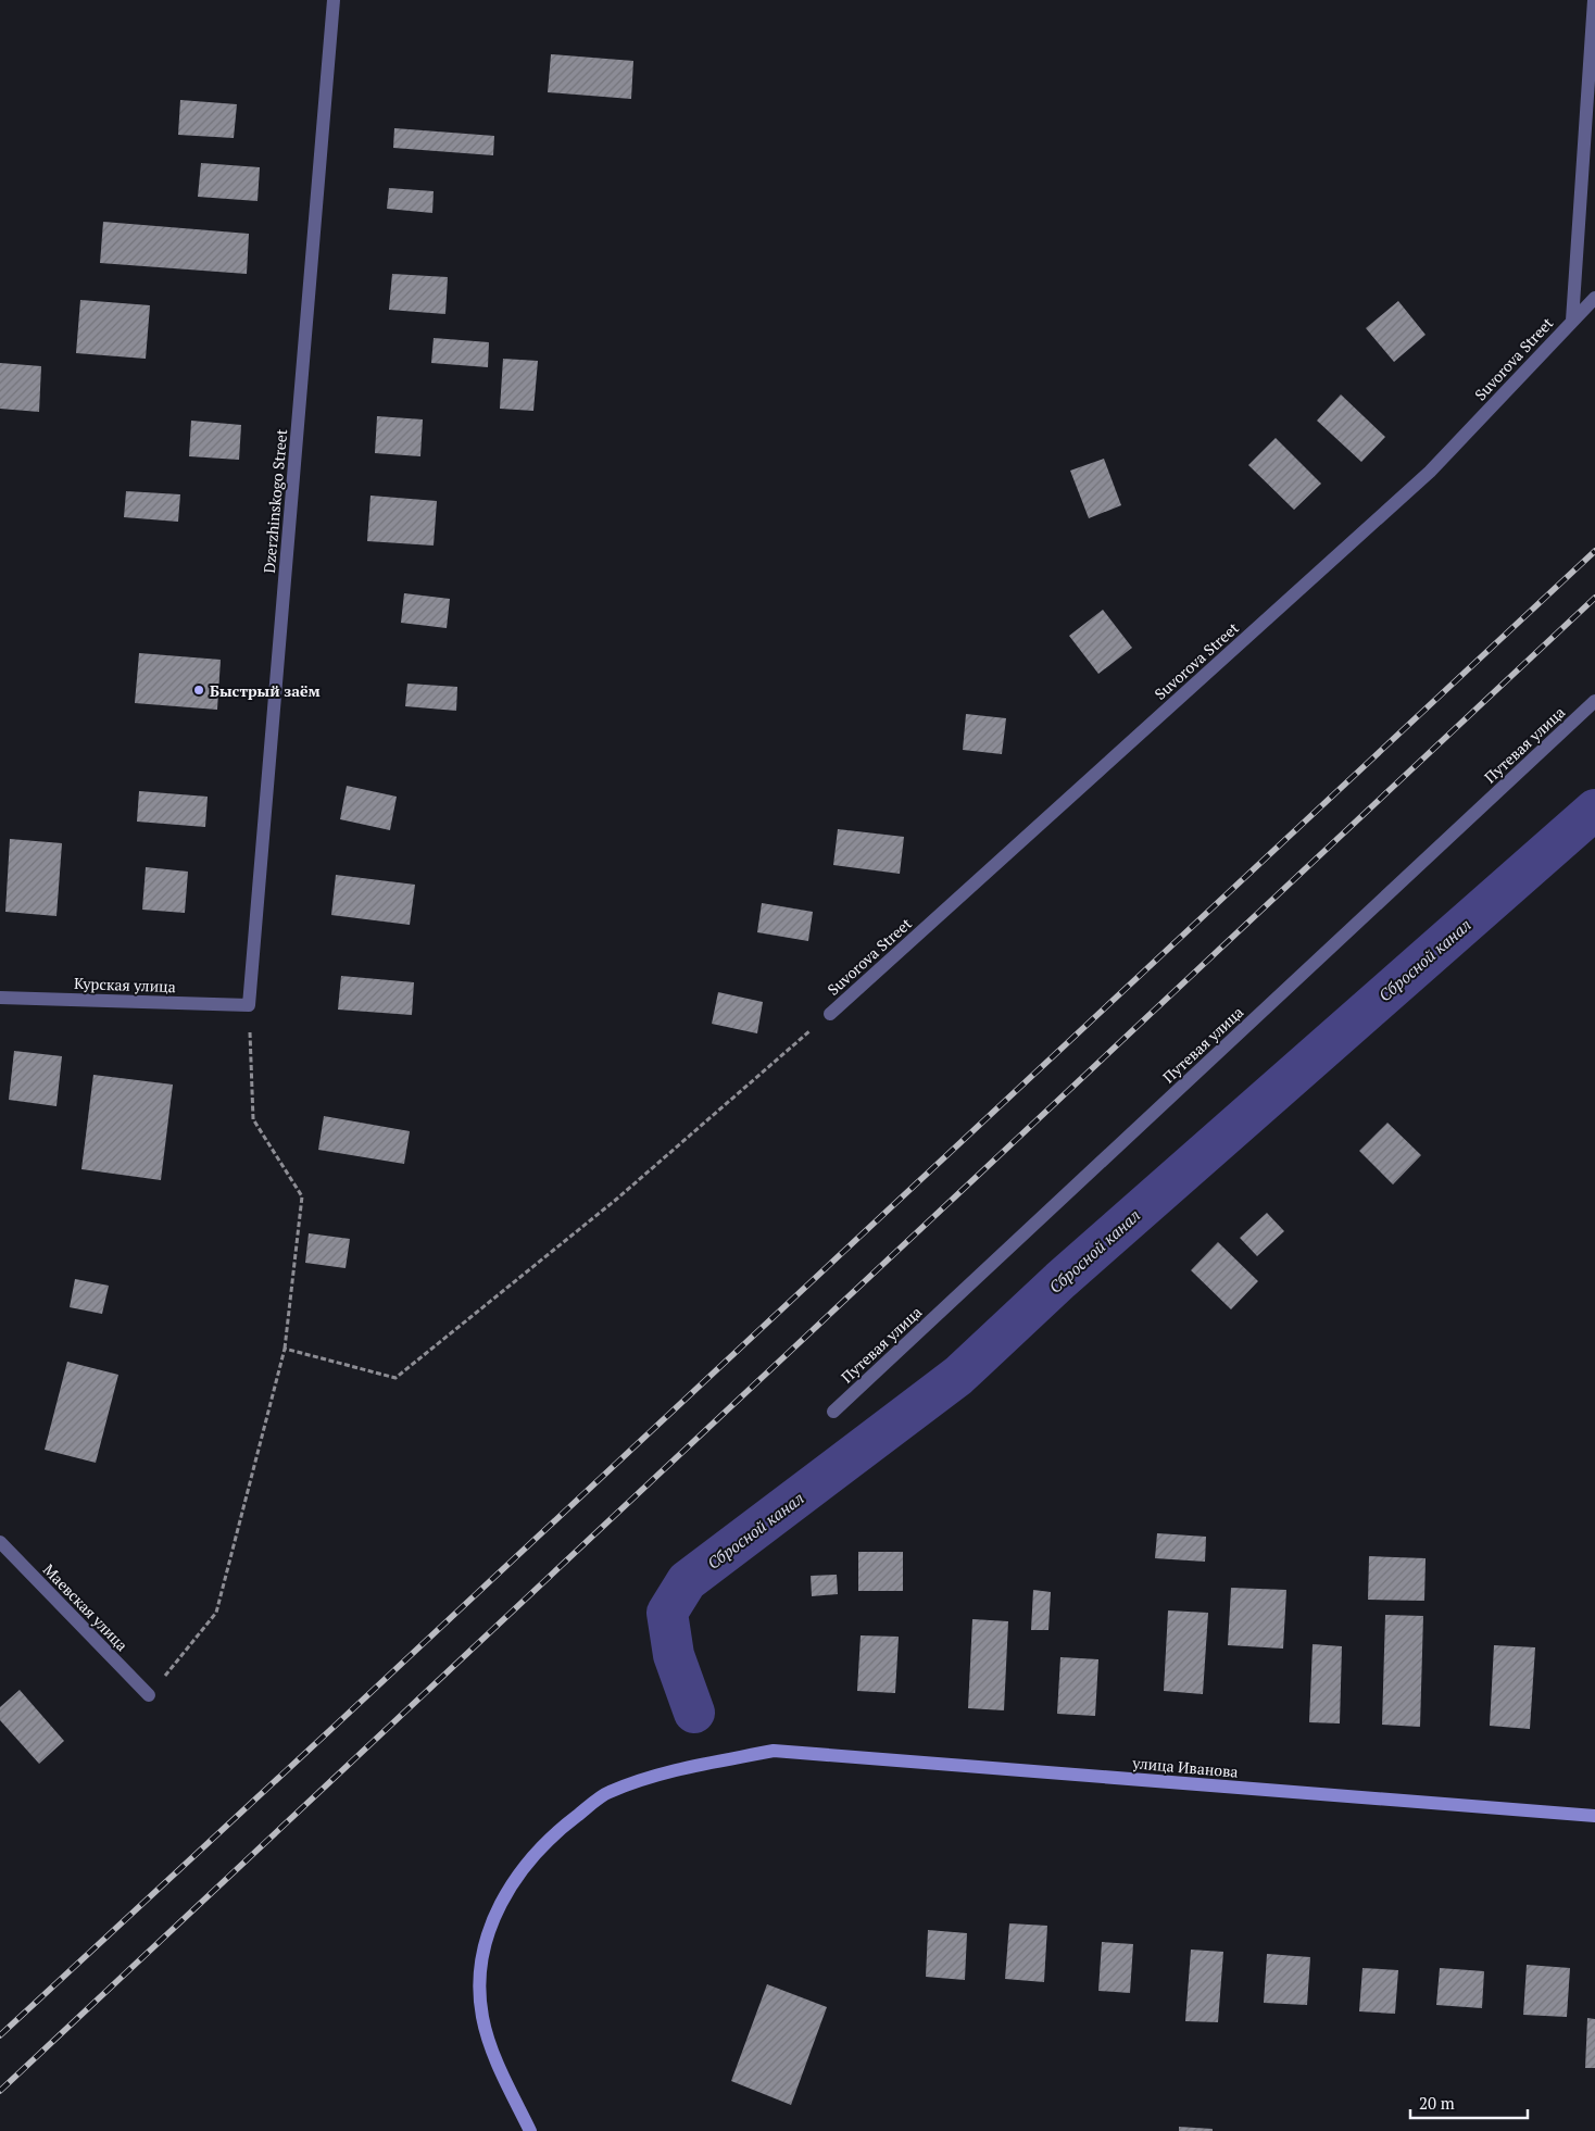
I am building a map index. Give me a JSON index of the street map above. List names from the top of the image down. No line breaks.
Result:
{"streets":{"street":["Suvorova Street","Dzerzhinskogo Street","Путевая улица","Курская улица","Маевская улица","улица Иванова"]},"crossings":[["Dzerzhinskogo Street","Курская улица"]],"water":["Сбросной канал"],"places":["Быстрый заём"],"scale_bar":"20 m"}
